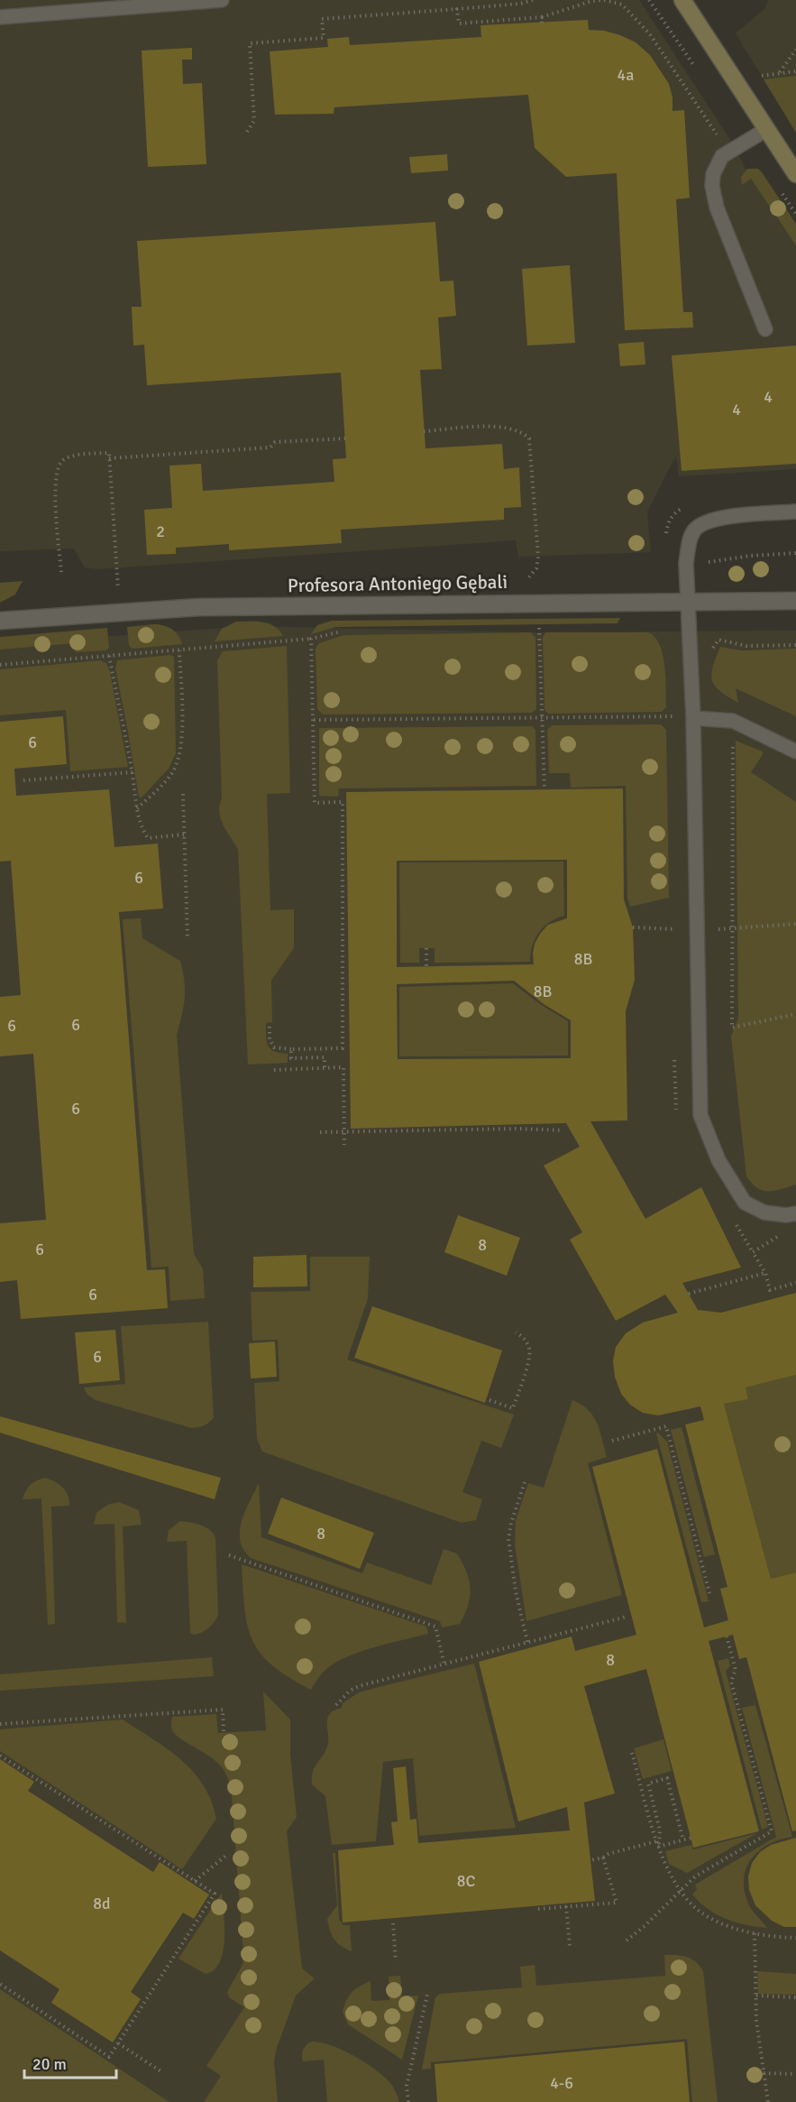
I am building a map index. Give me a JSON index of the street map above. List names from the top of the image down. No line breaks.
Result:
{"streets":{"street":["Profesora Antoniego Gębali"]},"house_numbers":["4a","4","4","2","6","6","8B","8B","6","6","6","8","6","6","6","8","8","8C","8d","4-6"],"scale_bar":"20 m"}
